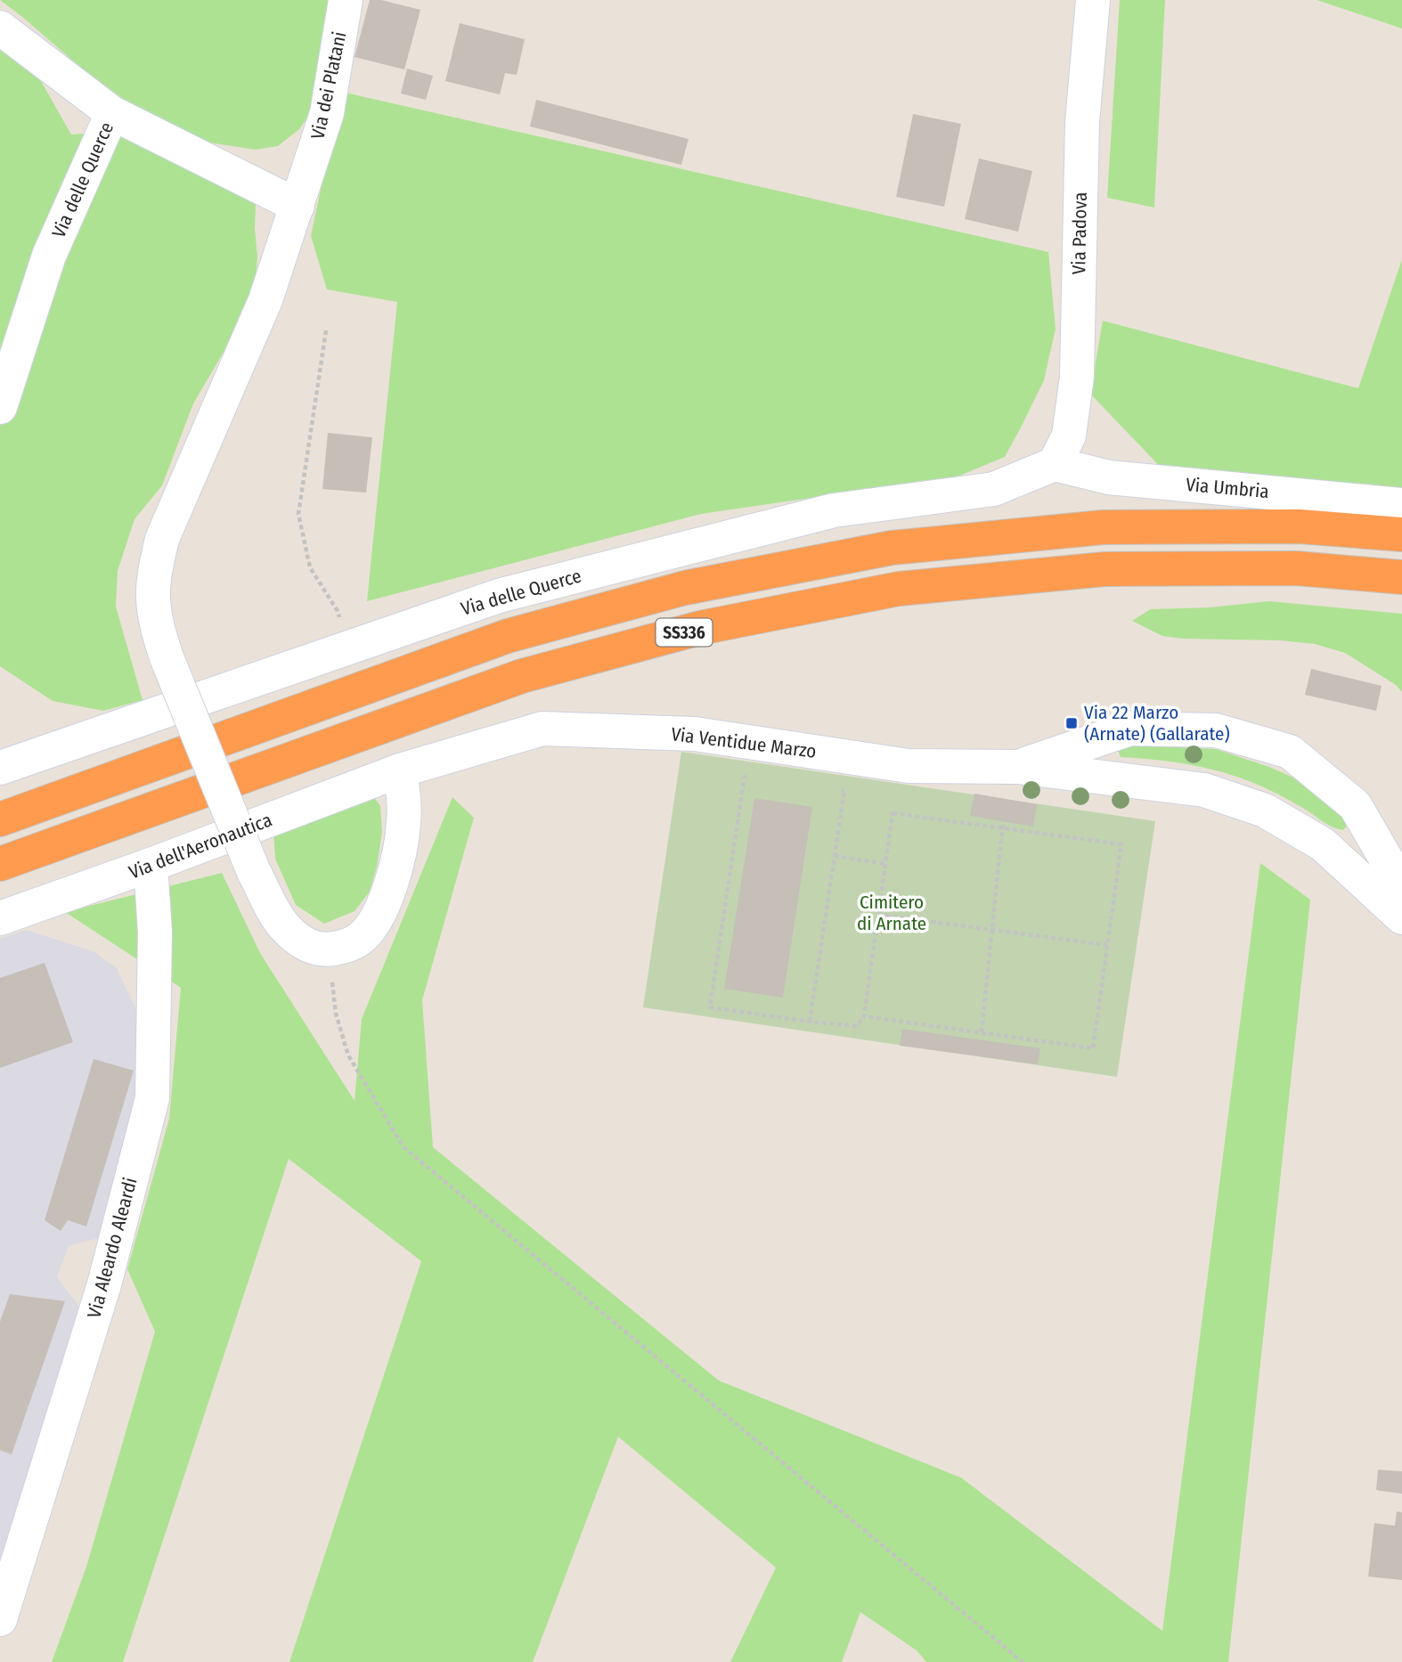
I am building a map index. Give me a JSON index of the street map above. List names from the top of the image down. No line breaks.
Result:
{"streets":{"highway":["SS336"],"street":["Via dei Platani","Via delle Querce","Via Padova","Via Umbria","Via Ventidue Marzo","Via dell'Aeronautica","Via Aleardo Aleardi"]},"crossings":[["Via dei Platani","Via delle Querce"],["Via delle Querce","Via Padova"],["Via delle Querce","Via Umbria"],["Via Padova","Via Umbria"],["Via Ventidue Marzo","Via dell'Aeronautica"],["Via dell'Aeronautica","Via Aleardo Aleardi"]],"parks":["Cimitero di Arnate"],"places":{"transit":["Via 22 Marzo (Arnate) (Gallarate)"]}}
